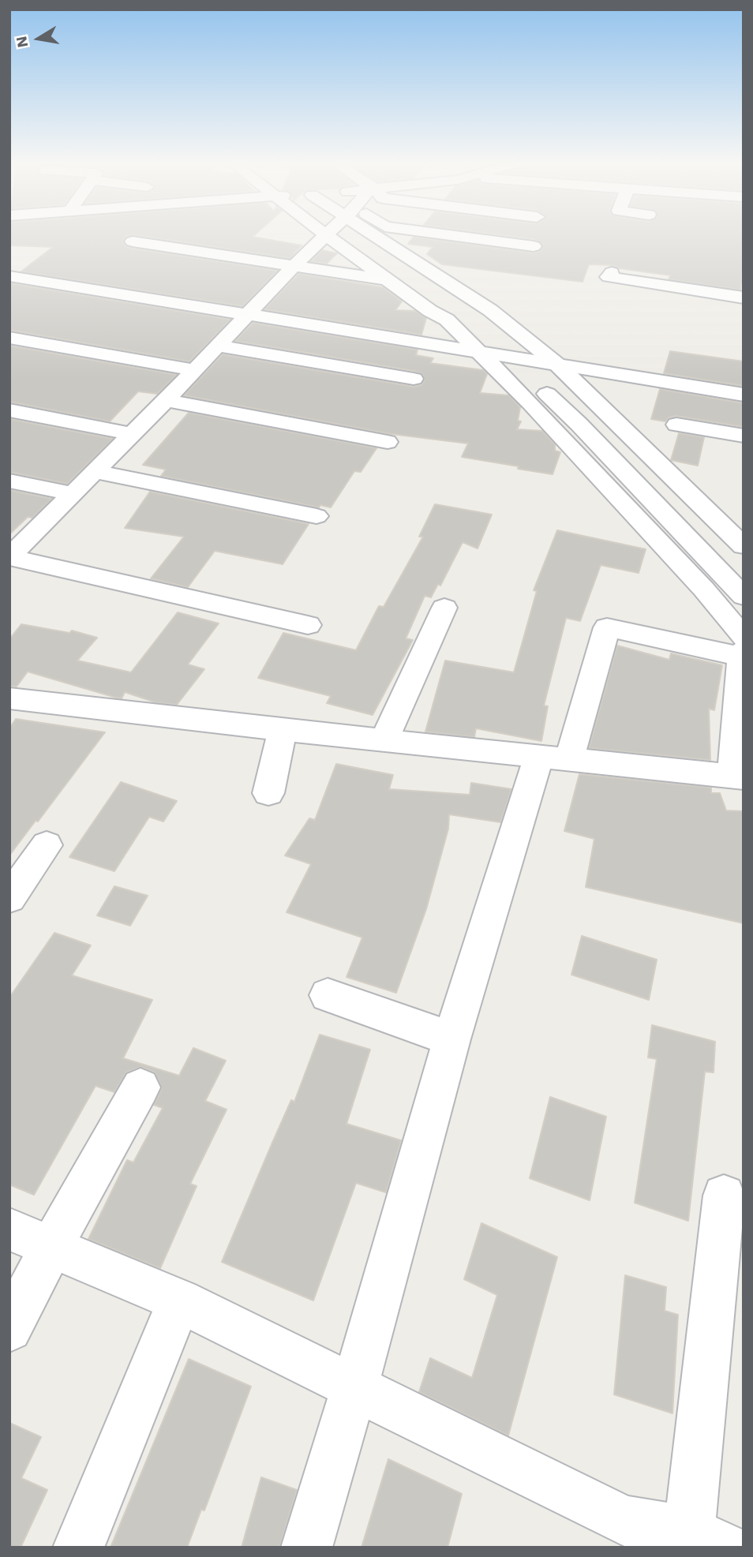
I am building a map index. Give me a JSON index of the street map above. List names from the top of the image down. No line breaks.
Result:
{"north":"left"}
